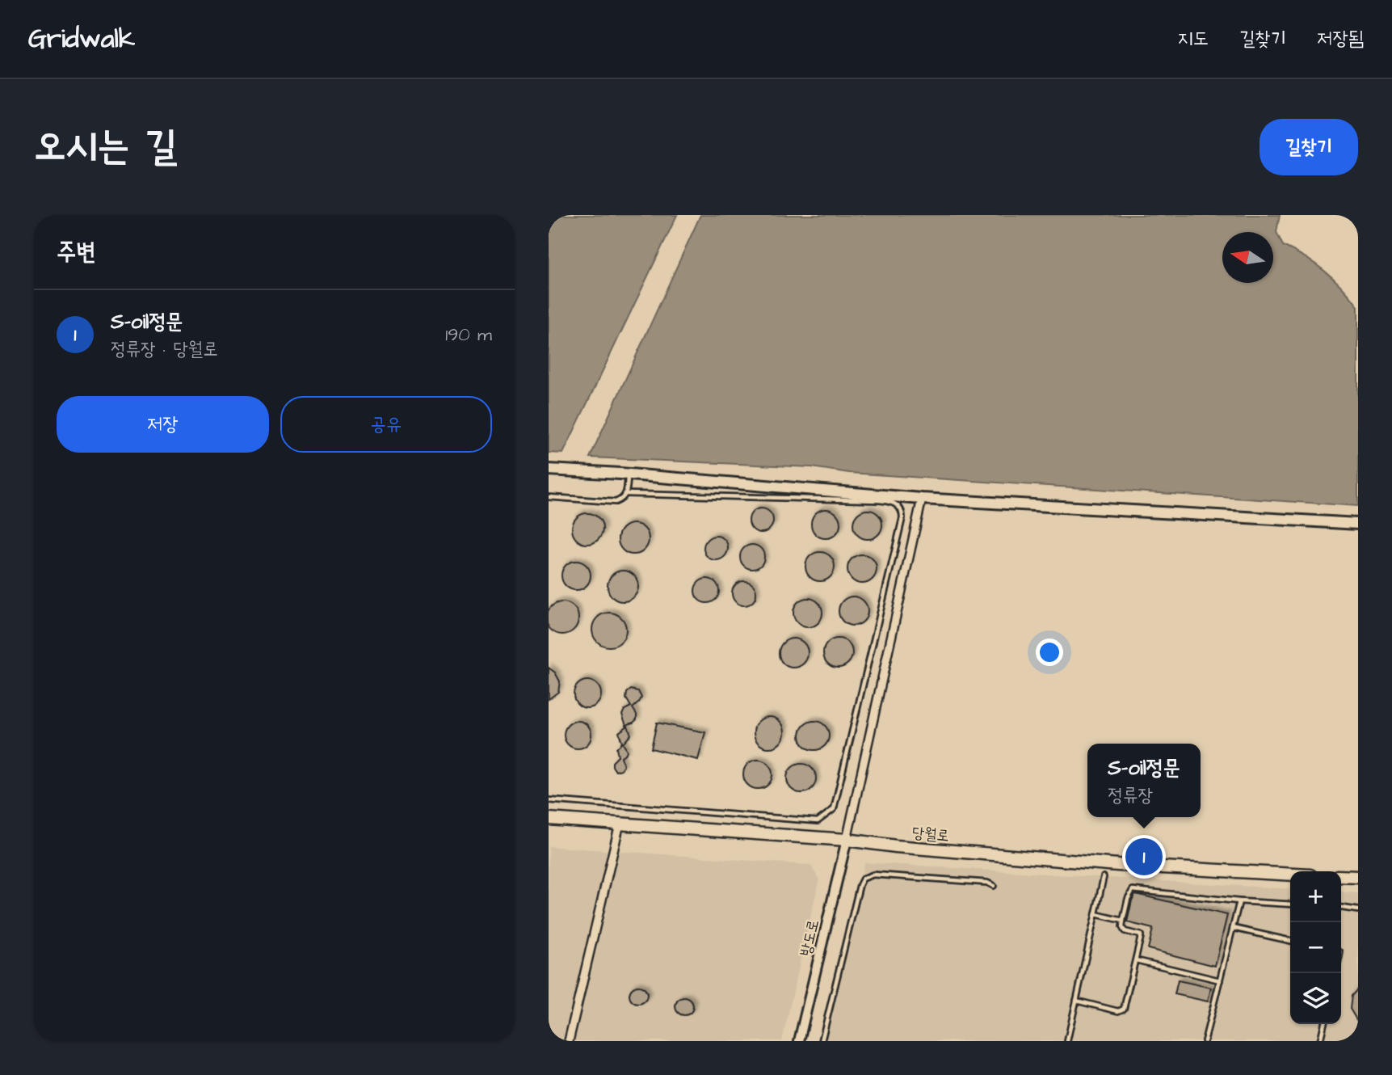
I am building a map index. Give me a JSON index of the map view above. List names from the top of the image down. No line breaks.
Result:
{"streets":{"main road":["당월로"],"street":["방도로"]},"crossings":[["당월로","방도로"]],"north":"left","page":{"header":"Gridwalk","nav":["지도","길찾기","저장됨"],"buttons":["길찾기",["저장","공유"]],"title":"오시는 길","heading":"주변","list":[{"mark":"1","name":"S-oil정문","note":"정류장 · 당월로","value":"190 m"}],"popup":["S-oil정문","정류장"],"pins":"1","map_buttons":["+","−"]}}
